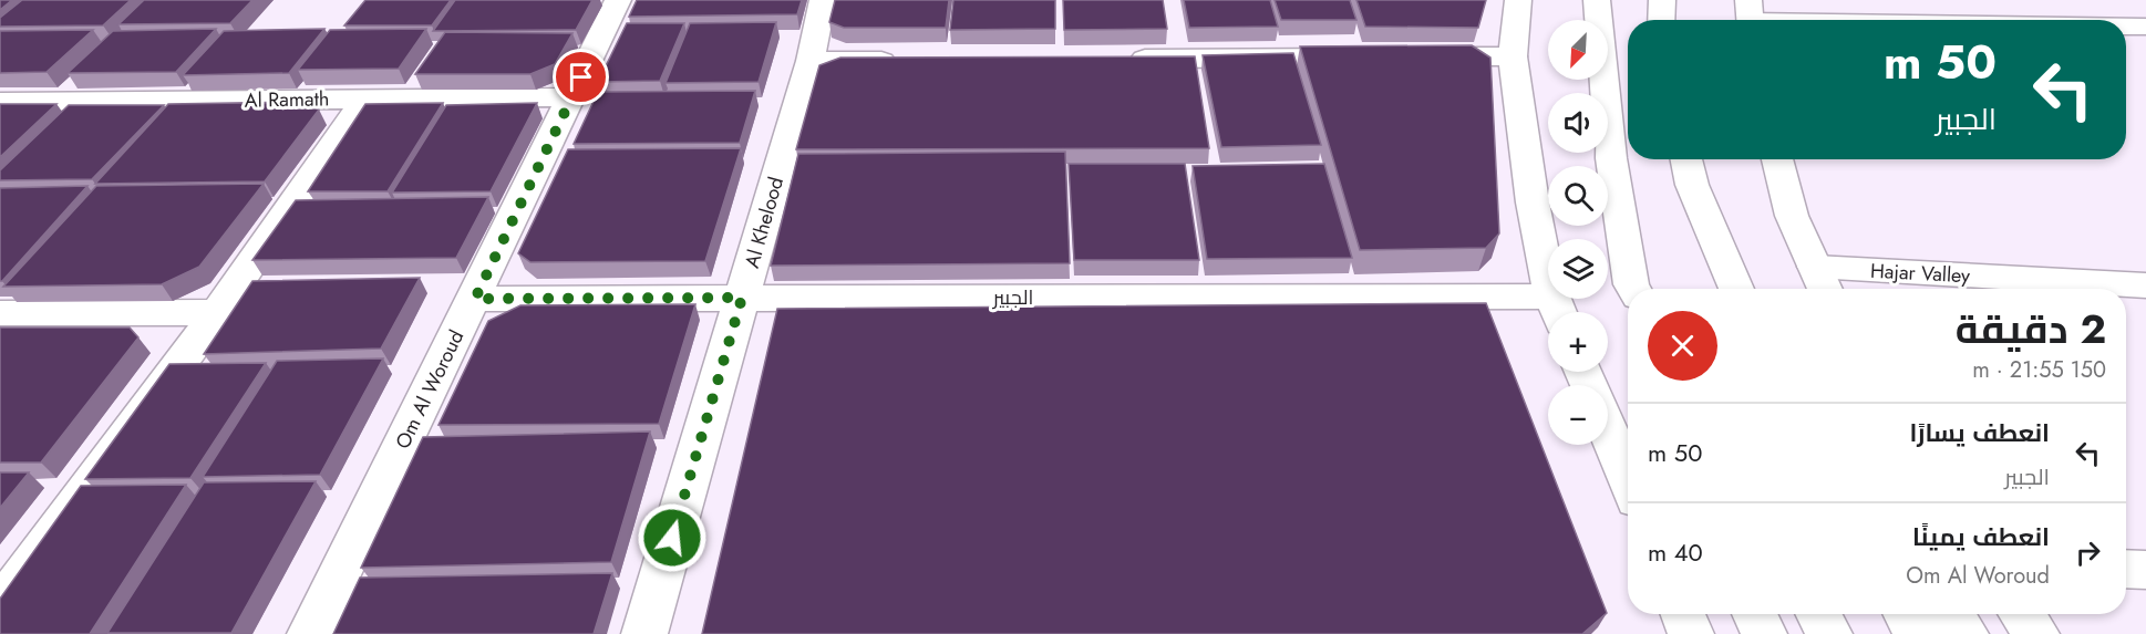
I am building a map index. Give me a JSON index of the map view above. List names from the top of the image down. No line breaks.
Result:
{"streets":{"street":["Al Ramath","Al Khelood","Hajar Valley","الجبير","Om Al Woroud"]},"crossings":[["Al Ramath","Om Al Woroud"],["Al Khelood","الجبير"],["الجبير","Om Al Woroud"]],"north":"bottom left","page":{"map_buttons":["+","−"],"turn":["50 m","الجبير"],"heading":["2 دقيقة","150 m · 21:55"],"list":[{"name":"انعطف يسارًا","note":"الجبير","value":"50 m"},{"name":"انعطف يمينًا","note":"Om Al Woroud","value":"40 m"}]}}
